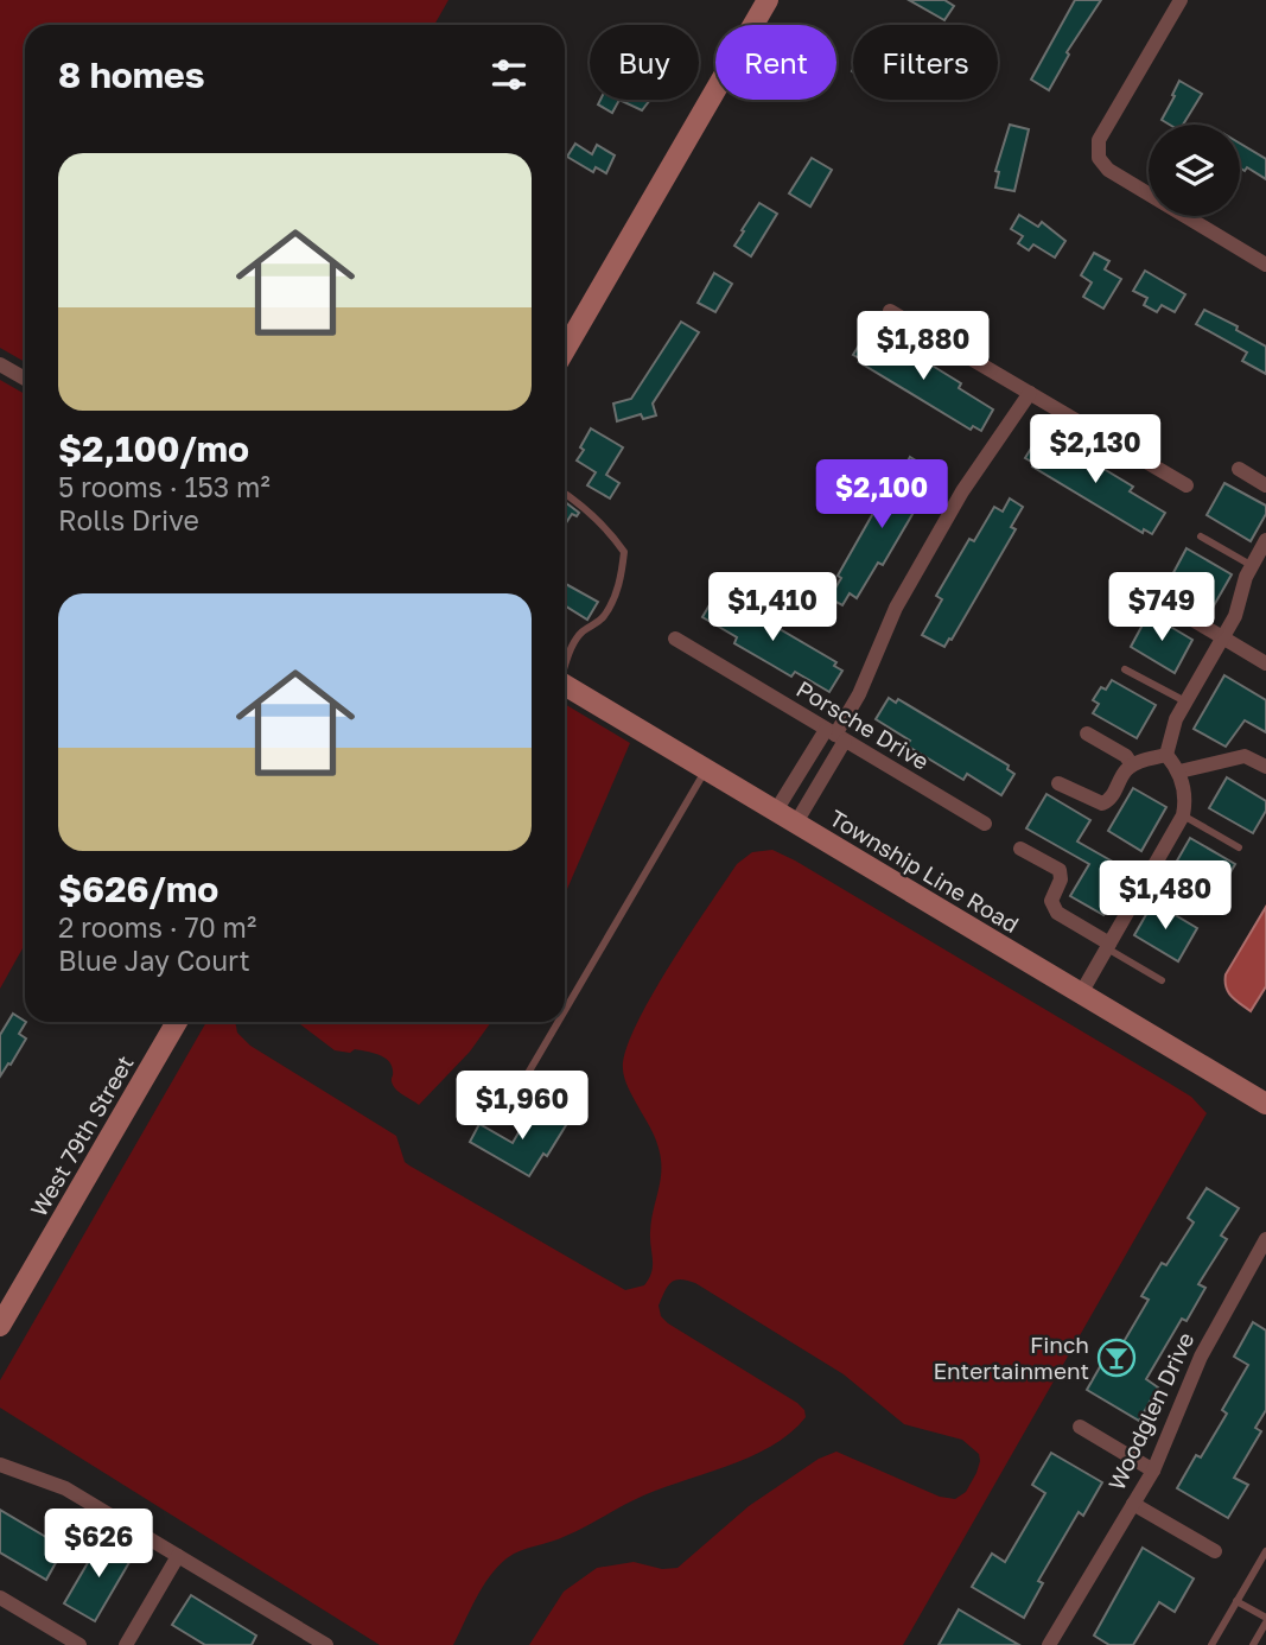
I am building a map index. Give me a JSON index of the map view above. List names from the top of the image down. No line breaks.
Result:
{"streets":{"main road":["Township Line Road","West 79th Street"],"street":["Porsche Drive","Woodglen Drive"]},"places":{"bar":["Finch Entertainment"]},"page":{"chip":["Buy","Rent","Filters"],"heading":"8 homes","list":[{"name":"$2,100/mo","note":"5 rooms · 153 m² · Rolls Drive"},{"name":"$626/mo","note":"2 rooms · 70 m² · Blue Jay Court"}],"price":["$1,880","$2,130","$2,100","$1,410","$749","$1,480","$1,960","$626"]}}
